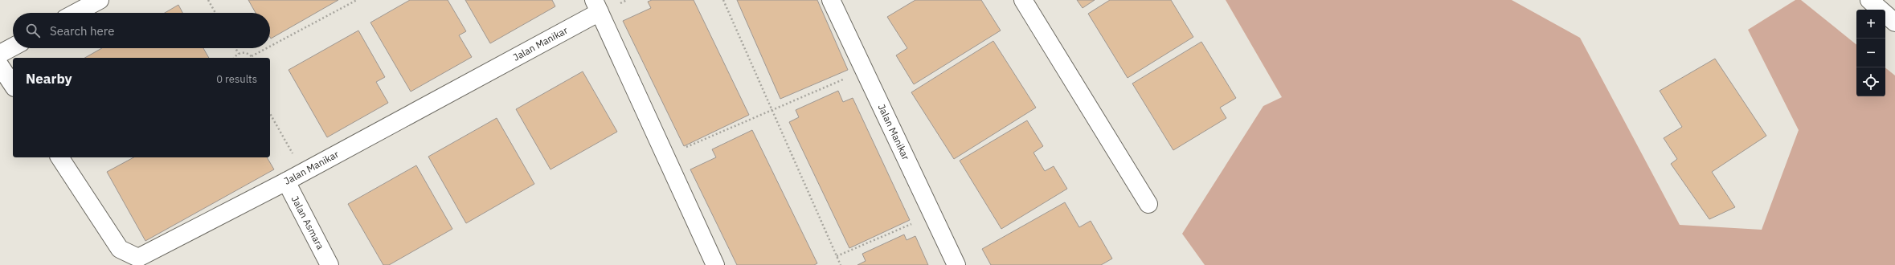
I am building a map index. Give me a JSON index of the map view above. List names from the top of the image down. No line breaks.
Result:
{"streets":{"street":["Jalan Manikar","Jalan Asmara"]},"crossings":[["Jalan Manikar","Jalan Asmara"]],"page":{"map_buttons":["+","−"],"search":"Search here","heading":["Nearby","0 results"]}}
